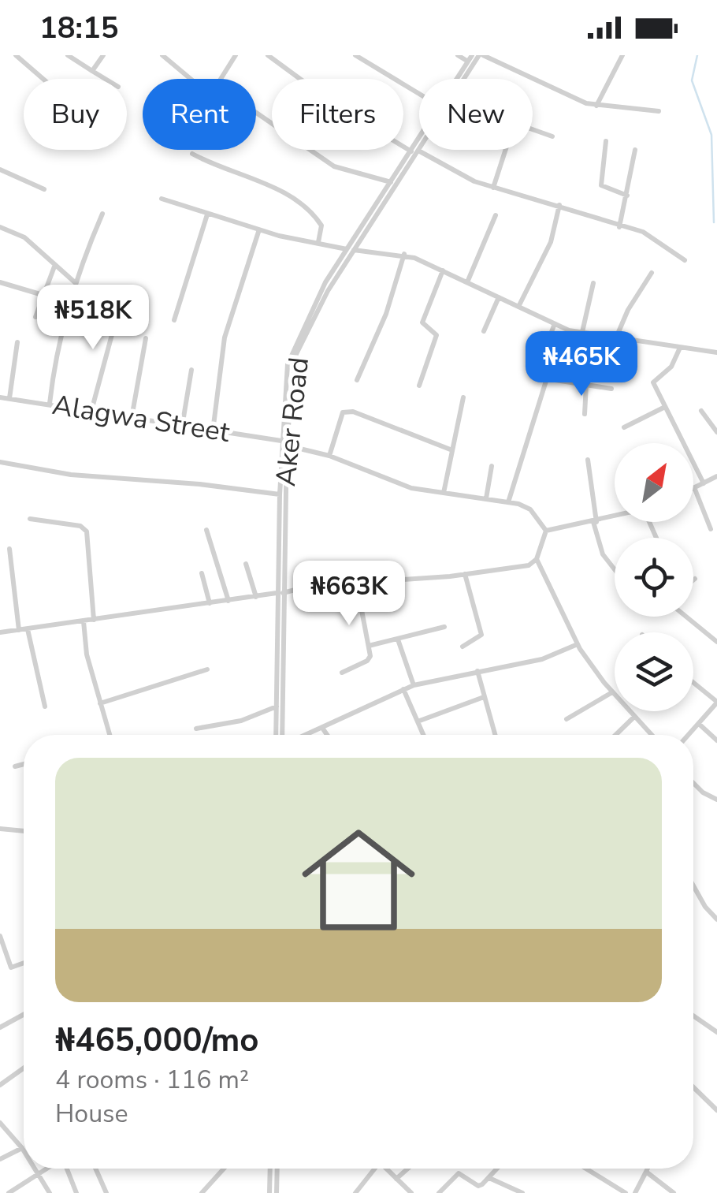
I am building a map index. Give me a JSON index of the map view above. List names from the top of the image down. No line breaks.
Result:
{"streets":{"street":["Alagwa Street","Aker Road"]},"crossings":[["Alagwa Street","Aker Road"]],"north":"top right","page":{"status":"18:15","chip":["Buy","Rent","Filters","New"],"price":["₦518K","₦465K","₦663K"],"list":[{"name":"₦465,000/mo","note":"4 rooms · 116 m² · House"}]}}
